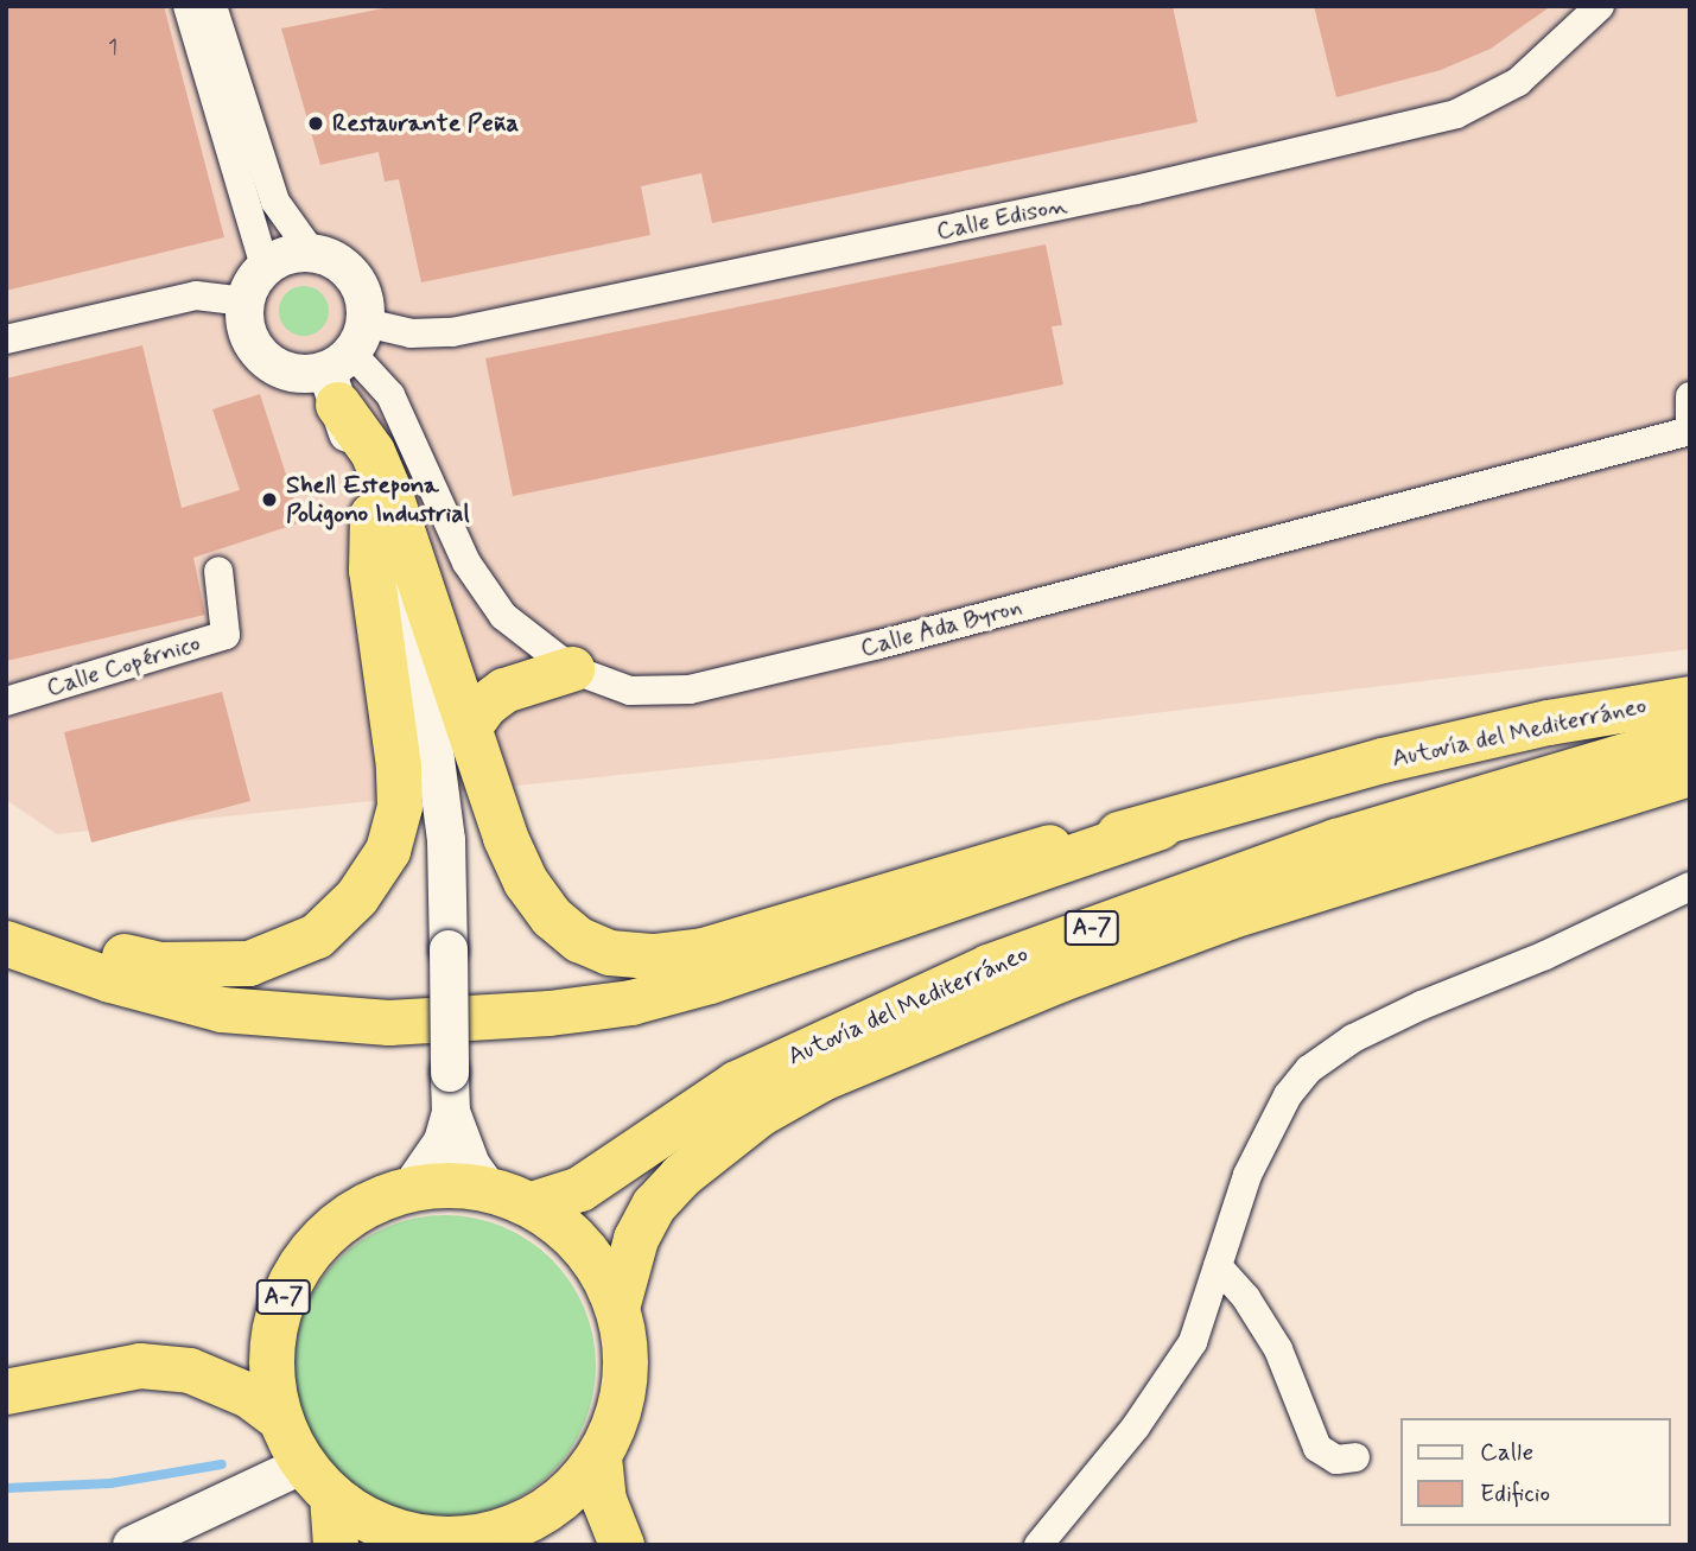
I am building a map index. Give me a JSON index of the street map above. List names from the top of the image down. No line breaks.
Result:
{"streets":{"highway":["Autovía del Mediterráneo","A-7"],"street":["Calle Edison","Calle Ada Byron","Calle Copérnico"]},"crossings":[["Calle Edison","Calle Ada Byron"],["Autovía del Mediterráneo","A-7"]],"places":["Restaurante Peña","Shell Estepona Poligono Industrial"],"house_numbers":["1"],"legend":["Calle","Edificio"]}
